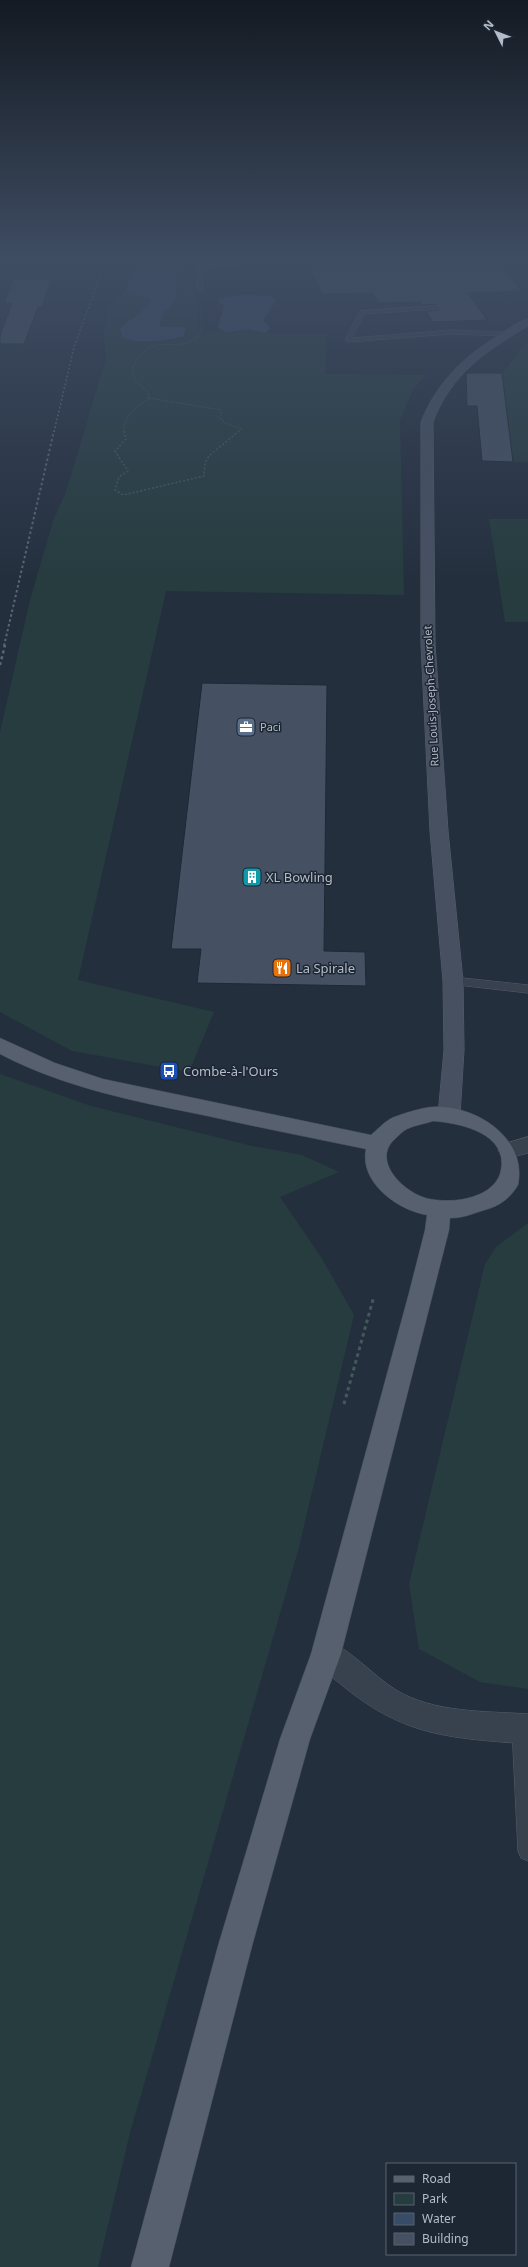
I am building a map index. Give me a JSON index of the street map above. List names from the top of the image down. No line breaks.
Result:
{"streets":{"main road":["Rue Louis-Joseph-Chevrolet"]},"places":{"office":["Paci"],"building":["XL Bowling"],"restaurant":["La Spirale"],"bus stop":["Combe-à-l'Ours"]},"legend":["Road","Park","Water","Building"],"north":"top left"}
